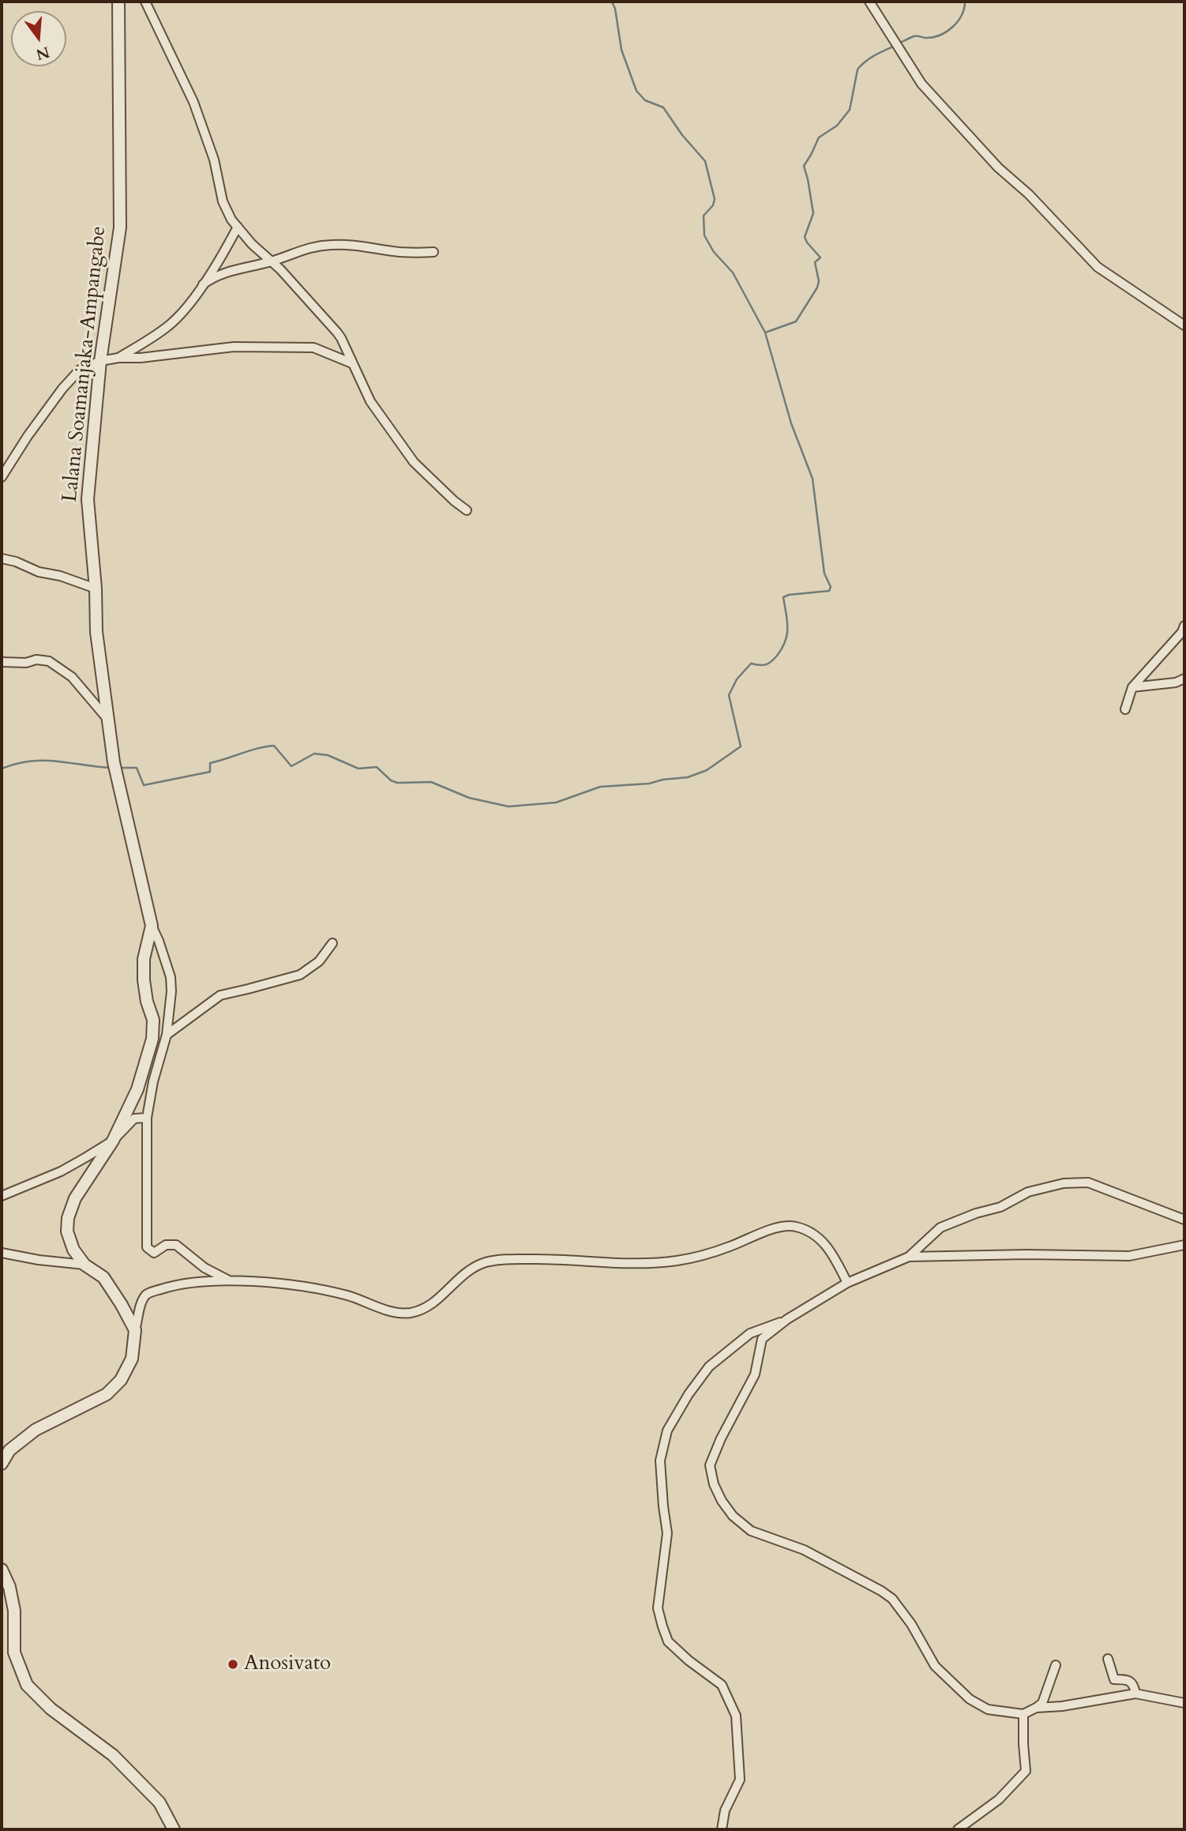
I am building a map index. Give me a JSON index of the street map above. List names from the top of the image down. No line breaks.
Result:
{"streets":{"street":["Lalana Soamanjaka-Ampangabe"]},"places":["Anosivato"],"north":"bottom"}
